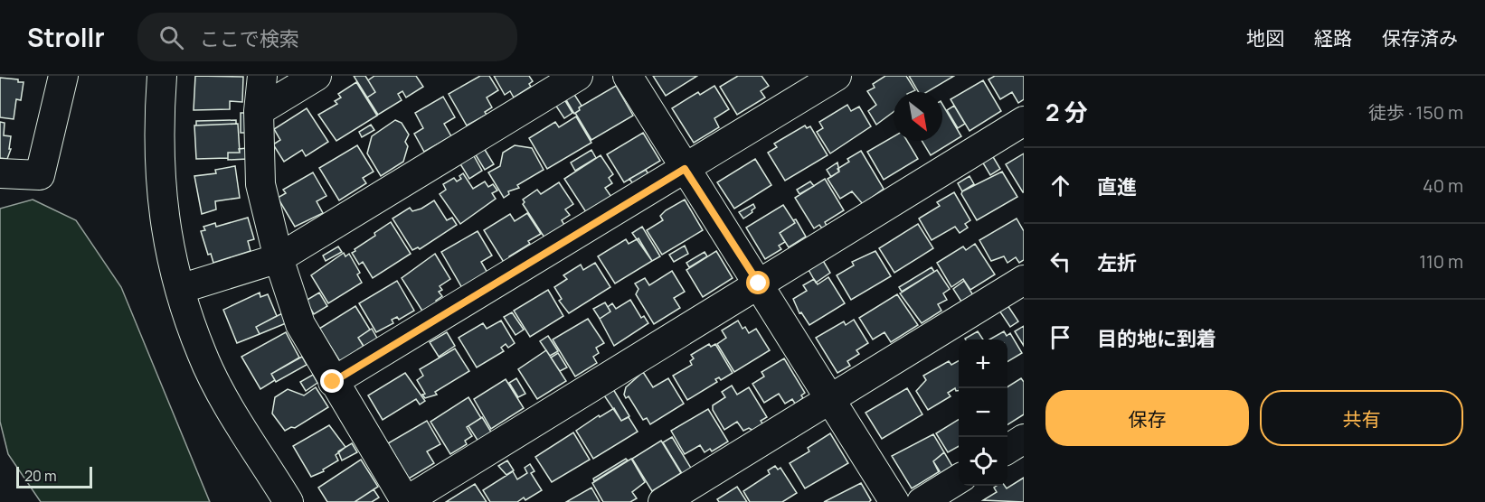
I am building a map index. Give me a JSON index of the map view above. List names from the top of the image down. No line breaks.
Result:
{"scale_bar":"20 m","north":"bottom right","page":{"header":"Strollr","search":"ここで検索","nav":["地図","経路","保存済み"],"heading":["2 分","徒歩 · 150 m"],"list":[["直進","40 m"],["左折","110 m"],"目的地に到着"],"map_buttons":["+","−"],"buttons":["保存","共有"],"scale":"20 m"}}
